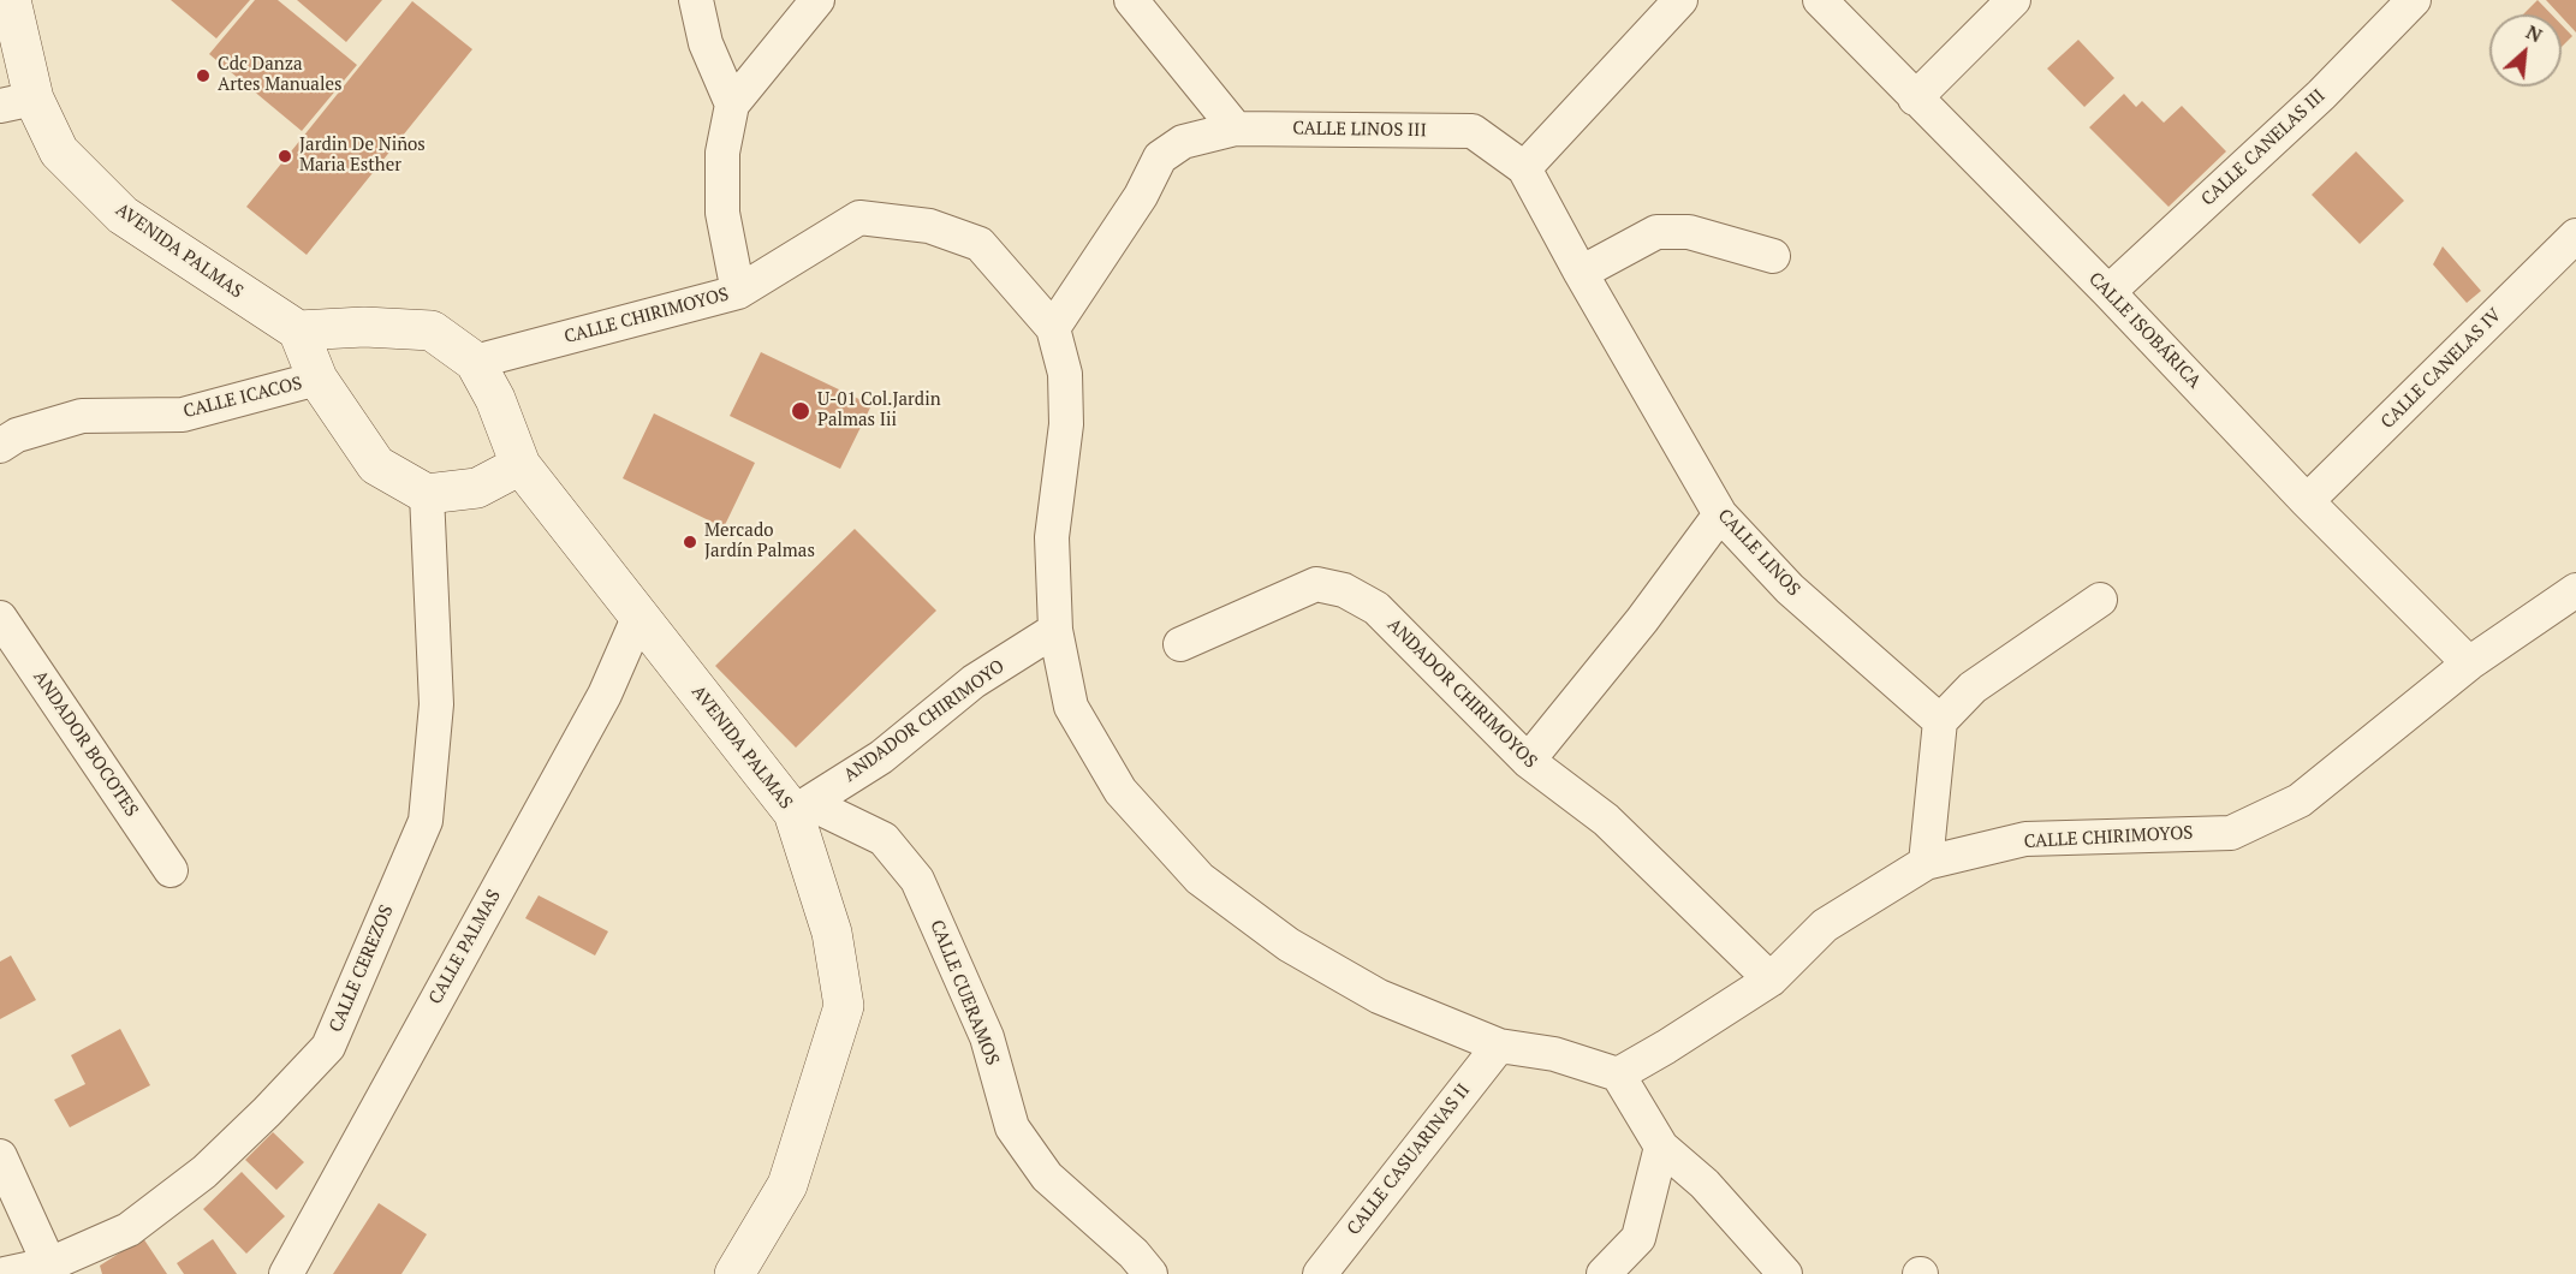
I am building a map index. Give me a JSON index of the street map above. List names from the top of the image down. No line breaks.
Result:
{"streets":{"main road":["AVENIDA PALMAS"],"street":["CALLE LINOS III","CALLE CANELAS III","CALLE CHIRIMOYOS","CALLE ISOBÁRICA","CALLE CANELAS IV","CALLE ICACOS","CALLE LINOS","ANDADOR CHIRIMOYOS","ANDADOR CHIRIMOYO","ANDADOR BOCOTES","CALLE PALMAS","CALLE CEREZOS","CALLE CUERAMOS","CALLE CASUARINAS II"]},"crossings":[["CALLE LINOS III","CALLE CHIRIMOYOS"],["CALLE LINOS III","CALLE LINOS"],["CALLE CANELAS III","CALLE ISOBÁRICA"],["AVENIDA PALMAS","CALLE CHIRIMOYOS"],["AVENIDA PALMAS","ANDADOR CHIRIMOYO"],["AVENIDA PALMAS","CALLE PALMAS"],["AVENIDA PALMAS","CALLE CUERAMOS"],["CALLE CHIRIMOYOS","CALLE ISOBÁRICA"],["CALLE CHIRIMOYOS","ANDADOR CHIRIMOYOS"],["CALLE CHIRIMOYOS","ANDADOR CHIRIMOYO"],["CALLE CHIRIMOYOS","CALLE CASUARINAS II"],["CALLE ISOBÁRICA","CALLE CANELAS IV"],["ANDADOR CHIRIMOYO","CALLE CUERAMOS"]],"places":["Cdc Danza Artes Manuales","Jardin De Niños Maria Esther","U-01 Col.Jardin Palmas Iii","Mercado Jardín Palmas"],"north":"top right"}
